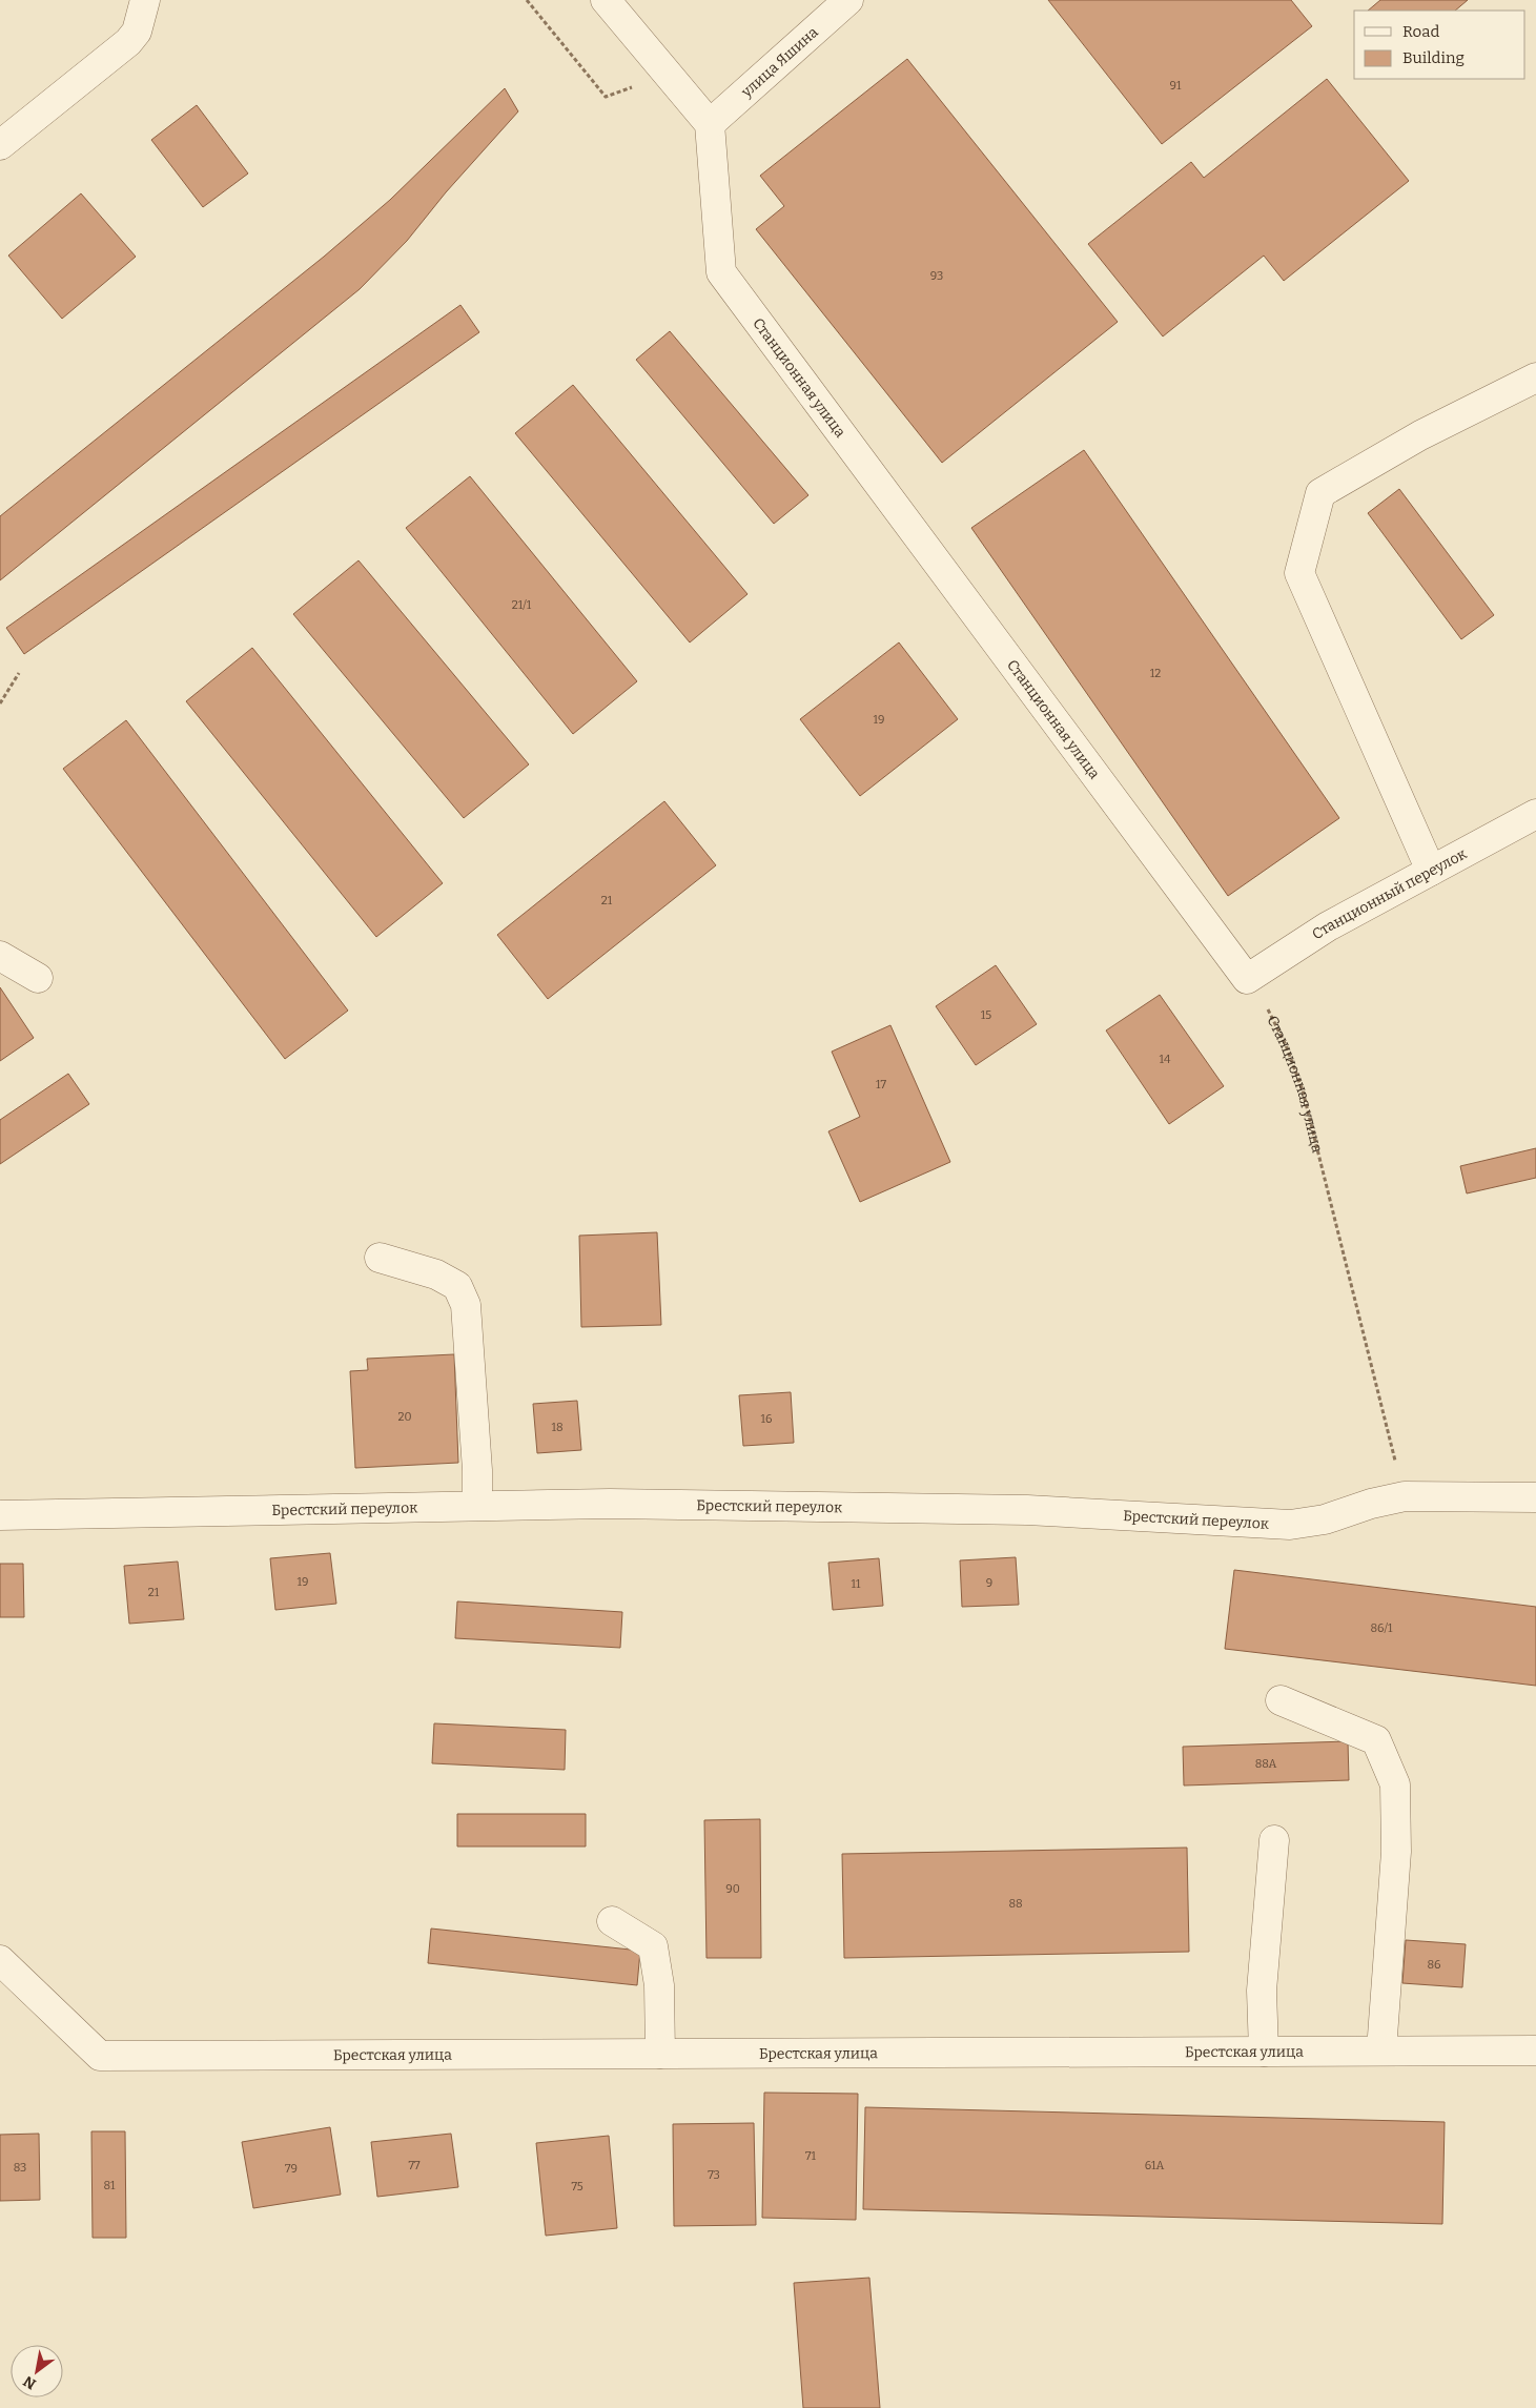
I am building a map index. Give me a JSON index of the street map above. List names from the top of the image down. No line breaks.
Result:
{"streets":{"street":["улица Яшина","Станционная улица","Станционный переулок","Брестский переулок","Брестская улица"]},"crossings":[["улица Яшина","Станционная улица"],["Станционная улица","Станционный переулок"],["Станционная улица","Брестский переулок"]],"house_numbers":["91","93","21/1","12","19","21","15","14","17","20","16","18","19","9","11","21","86/1","88А","90","88","86","71","77","61А","83","79","73","81","75"],"legend":["Road","Building"],"north":"bottom left"}
